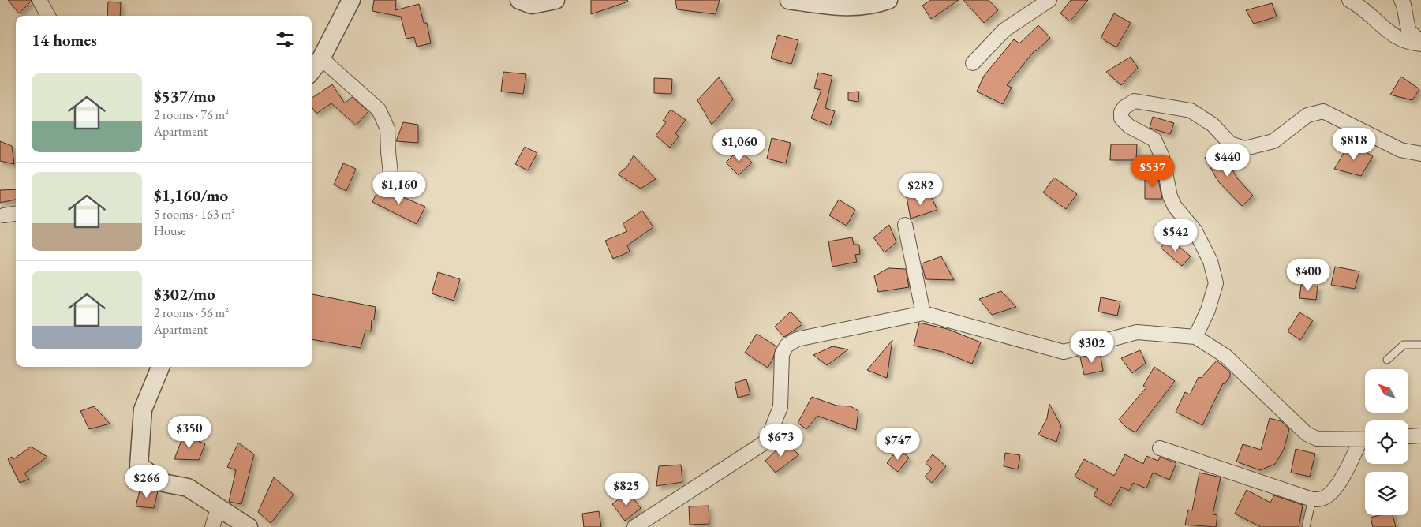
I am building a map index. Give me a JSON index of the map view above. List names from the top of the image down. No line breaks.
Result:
{"north":"top left","page":{"heading":"14 homes","list":[{"name":"$537/mo","note":"2 rooms · 76 m² · Apartment"},{"name":"$1,160/mo","note":"5 rooms · 163 m² · House"},{"name":"$302/mo","note":"2 rooms · 56 m² · Apartment"}],"price":["$818","$1,060","$440","$537","$1,160","$282","$542","$400","$302","$350","$673","$747","$266","$825"]}}
